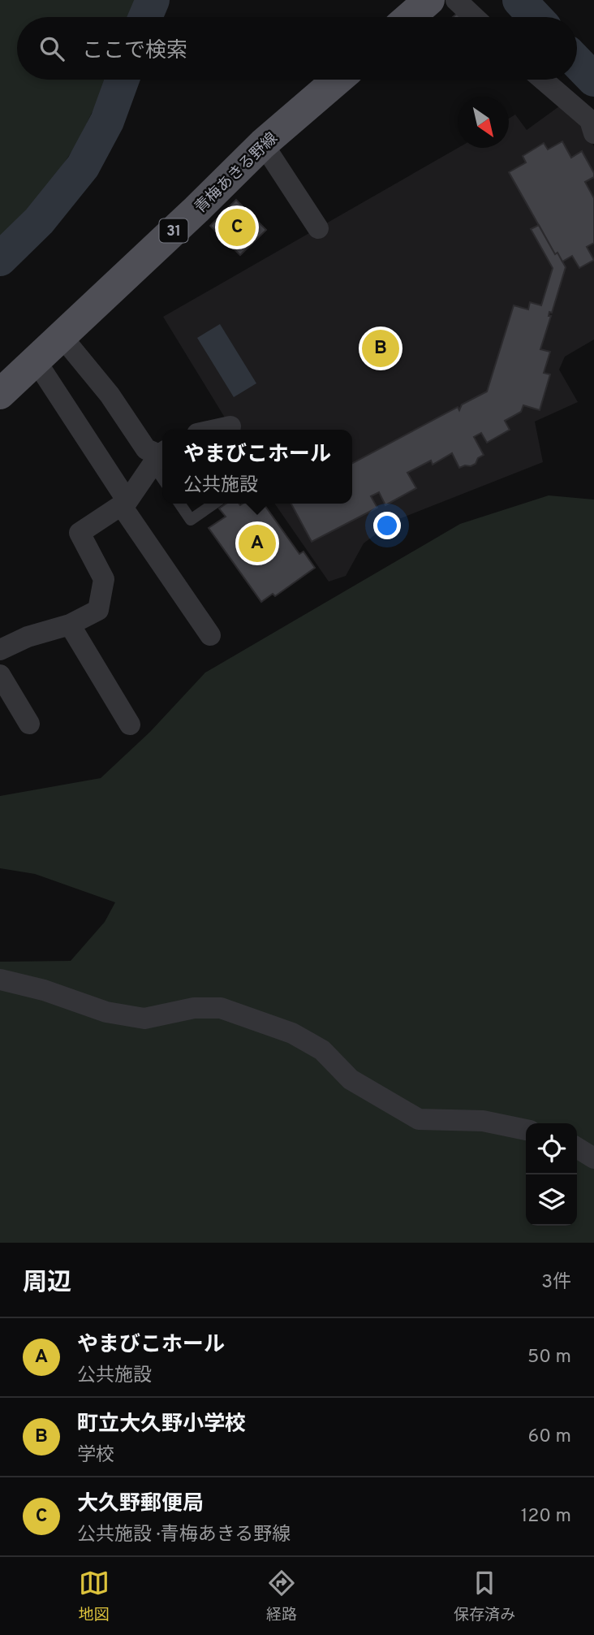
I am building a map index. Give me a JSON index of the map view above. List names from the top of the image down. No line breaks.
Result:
{"streets":{"main road":["青梅あきる野線","31"]},"north":"bottom right","page":{"search":"ここで検索","pins":["C","B","A"],"popup":["やまびこホール","公共施設"],"heading":["周辺","3件"],"list":[{"mark":"A","name":"やまびこホール","note":"公共施設","value":"50 m"},{"mark":"B","name":"町立大久野小学校","note":"学校","value":"60 m"},{"mark":"C","name":"大久野郵便局","note":"公共施設 · 青梅あきる野線","value":"120 m"}],"nav":["地図","経路","保存済み"]}}
